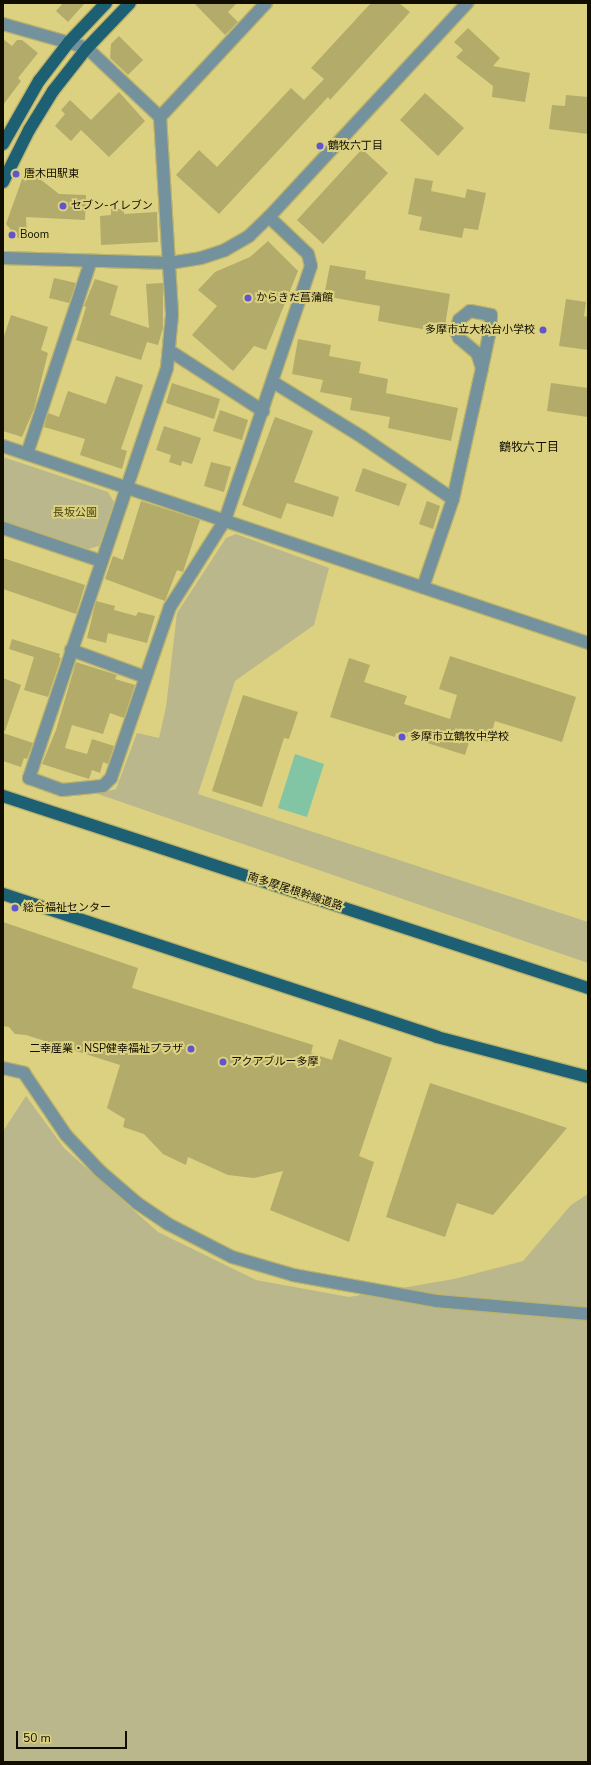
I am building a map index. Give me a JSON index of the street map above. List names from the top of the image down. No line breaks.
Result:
{"streets":{"main road":["南多摩尾根幹線道路"]},"districts":["鶴牧六丁目"],"parks":["長坂公園"],"places":["鶴牧六丁目","唐木田駅東","セブン-イレブン","Boom","からきだ菖蒲館","多摩市立大松台小学校","多摩市立鶴牧中学校","総合福祉センター","二幸産業・NSP健幸福祉プラザ","アクアブルー多摩"],"scale_bar":"50 m"}
